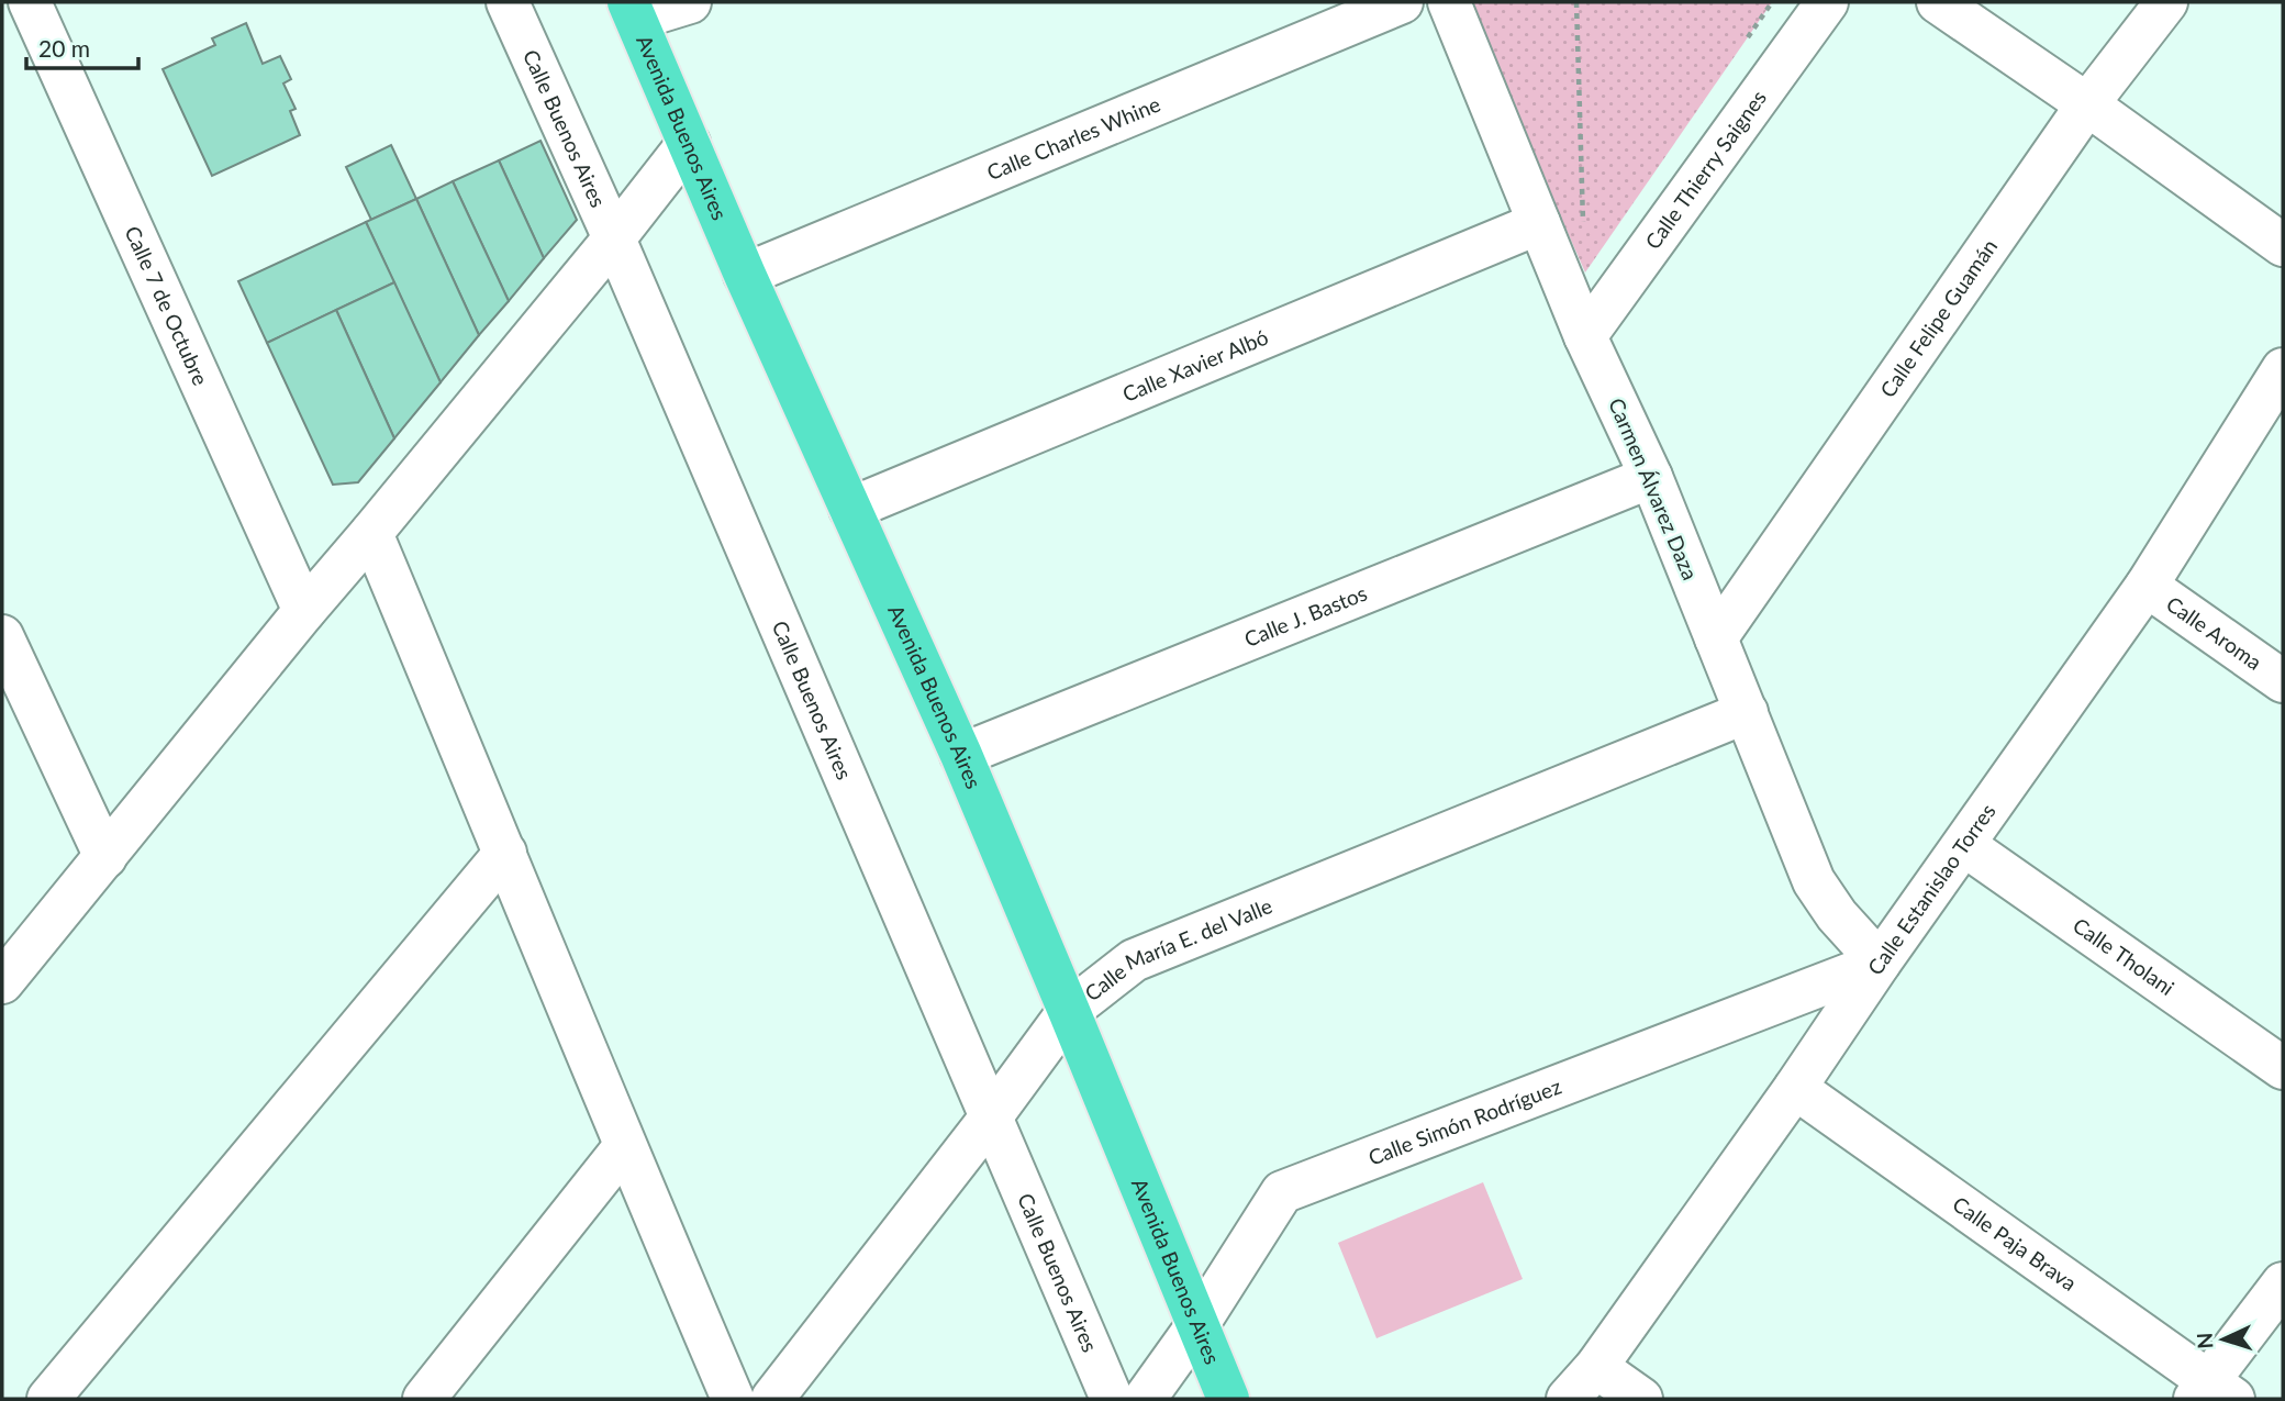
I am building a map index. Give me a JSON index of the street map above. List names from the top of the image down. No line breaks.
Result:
{"streets":{"highway":["Avenida Buenos Aires"],"street":["Calle Buenos Aires","Calle Charles Whine","Calle Thierry Saignes","Calle 7 de Octubre","Calle Felipe Guamán","Calle Xavier Albó","Carmen Álvarez Daza","Calle J. Bastos","Calle Aroma","Calle Estanislao Torres","Calle María E. del Valle","Calle Tholani","Calle Simón Rodríguez","Calle Paja Brava"]},"crossings":[["Calle Buenos Aires","Calle María E. del Valle"],["Avenida Buenos Aires","Calle Charles Whine"],["Avenida Buenos Aires","Calle Xavier Albó"],["Avenida Buenos Aires","Calle J. Bastos"],["Avenida Buenos Aires","Calle María E. del Valle"],["Avenida Buenos Aires","Calle Simón Rodríguez"],["Calle Thierry Saignes","Carmen Álvarez Daza"],["Calle Felipe Guamán","Carmen Álvarez Daza"],["Calle Xavier Albó","Carmen Álvarez Daza"],["Carmen Álvarez Daza","Calle J. Bastos"],["Carmen Álvarez Daza","Calle Estanislao Torres"],["Carmen Álvarez Daza","Calle María E. del Valle"],["Carmen Álvarez Daza","Calle Simón Rodríguez"],["Calle Aroma","Calle Estanislao Torres"],["Calle Estanislao Torres","Calle Tholani"],["Calle Estanislao Torres","Calle Simón Rodríguez"],["Calle Estanislao Torres","Calle Paja Brava"]],"scale_bar":"20 m","north":"left"}
